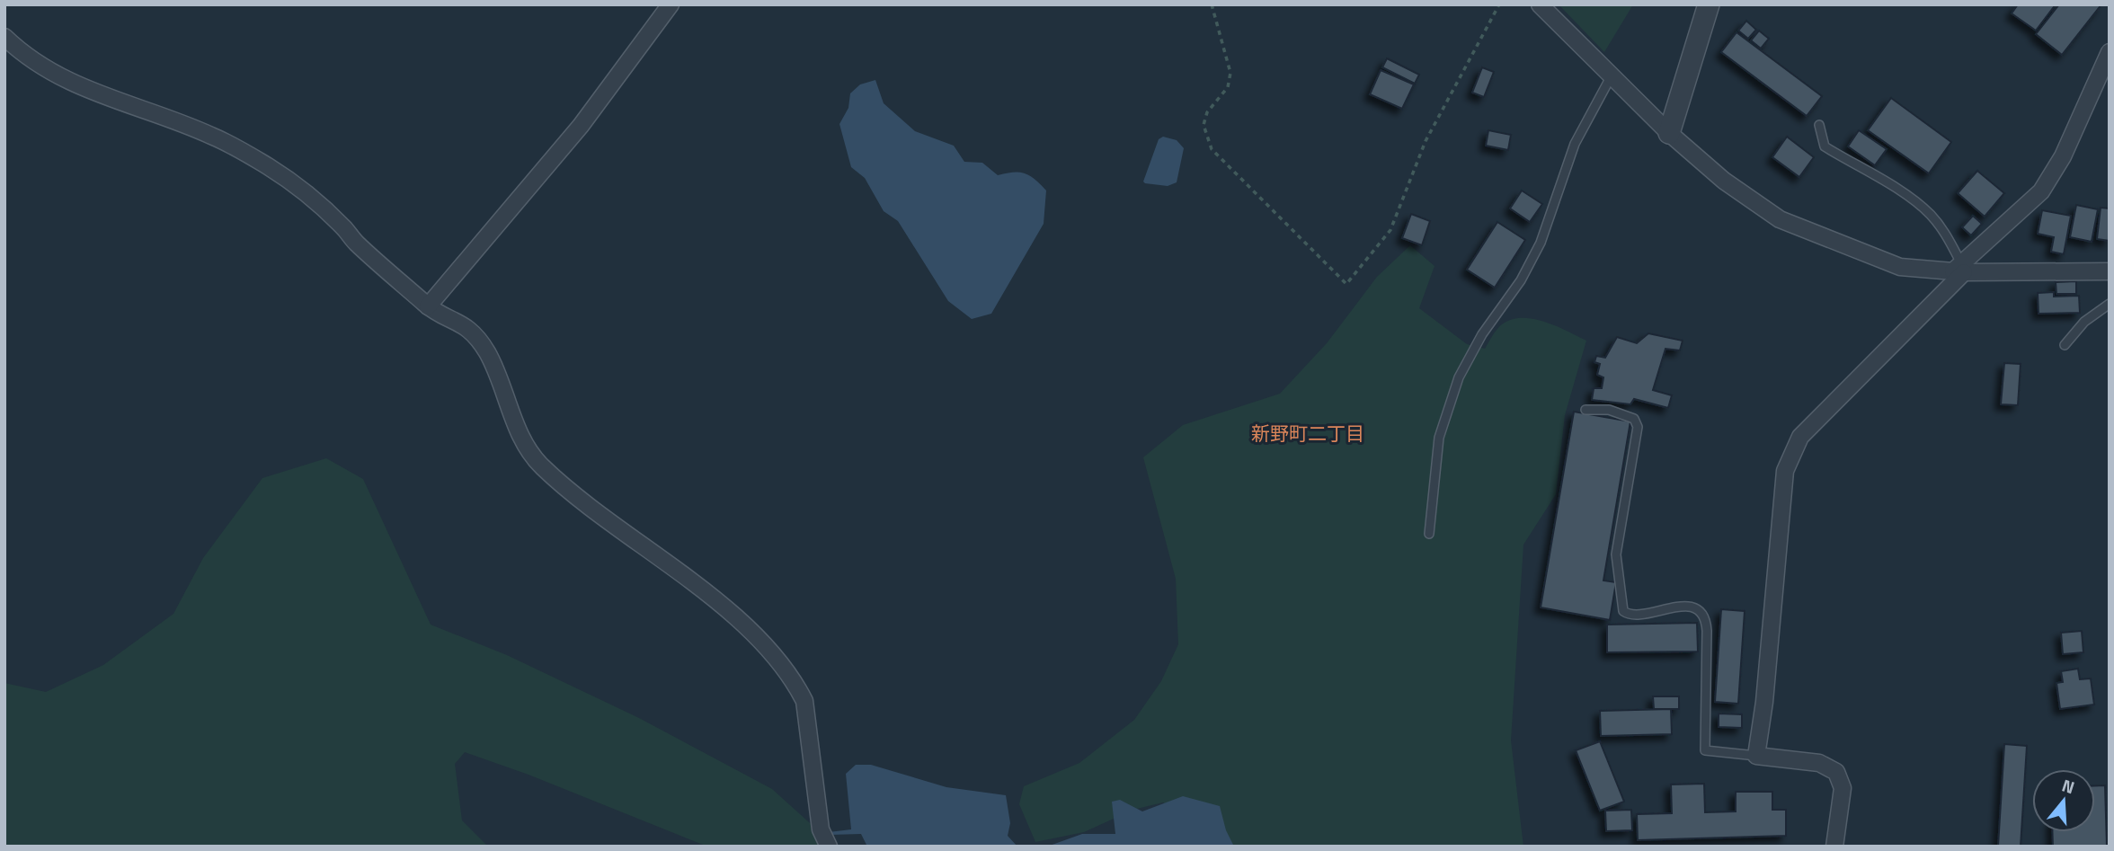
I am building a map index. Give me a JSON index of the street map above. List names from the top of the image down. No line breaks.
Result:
{"districts":["新野町二丁目"],"north":"top"}
